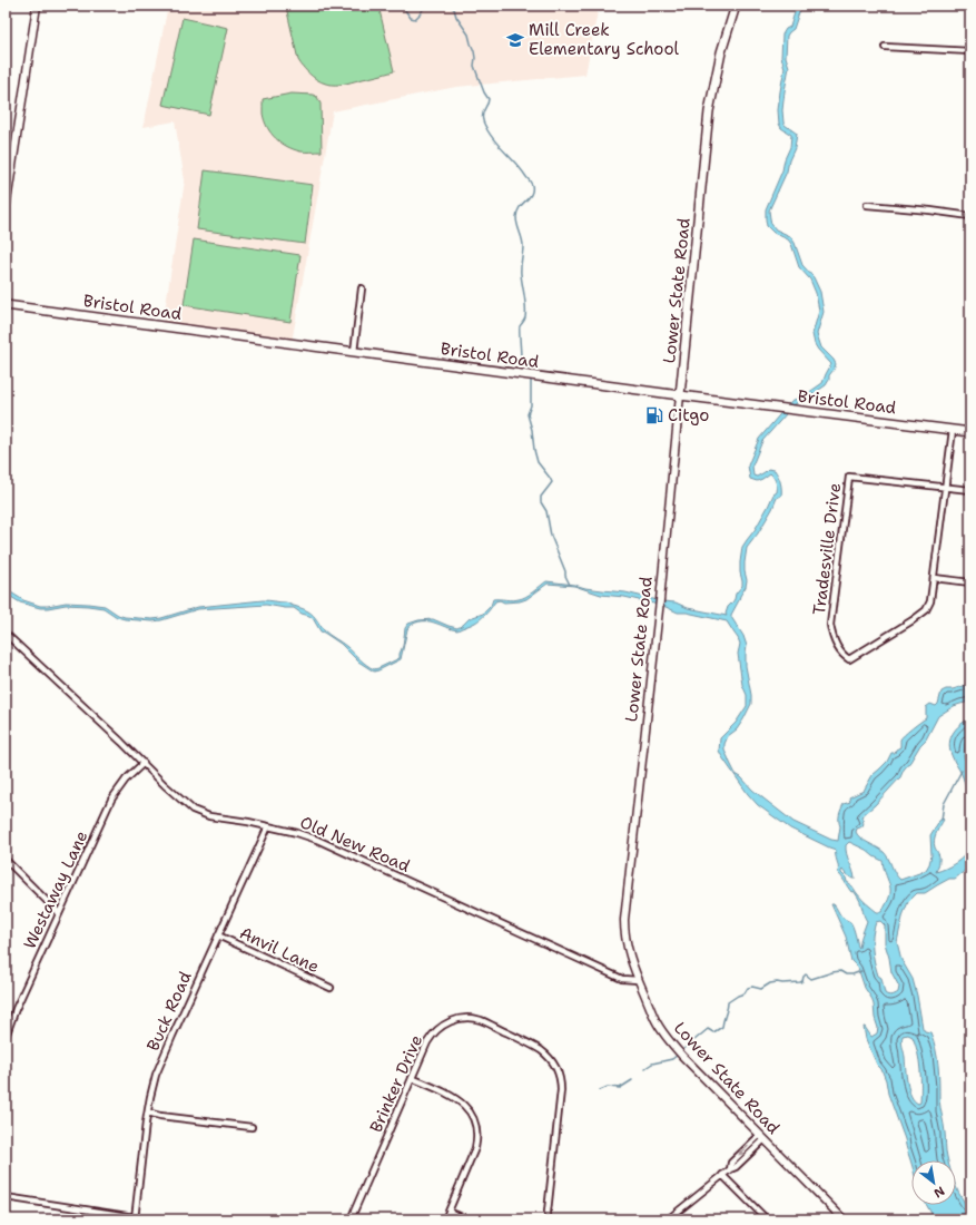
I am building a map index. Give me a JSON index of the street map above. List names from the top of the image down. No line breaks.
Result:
{"streets":{"main road":["Lower State Road","Bristol Road"],"street":["Tradesville Drive","Old New Road","Westaway Lane","Anvil Lane","Buck Road","Brinker Drive"]},"crossings":[["Lower State Road","Bristol Road"],["Lower State Road","Old New Road"],["Bristol Road","Tradesville Drive"],["Old New Road","Westaway Lane"],["Old New Road","Buck Road"],["Anvil Lane","Buck Road"]],"places":{"school or university":["Mill Creek Elementary School"],"fuel station":["Citgo"]},"north":"bottom right"}
